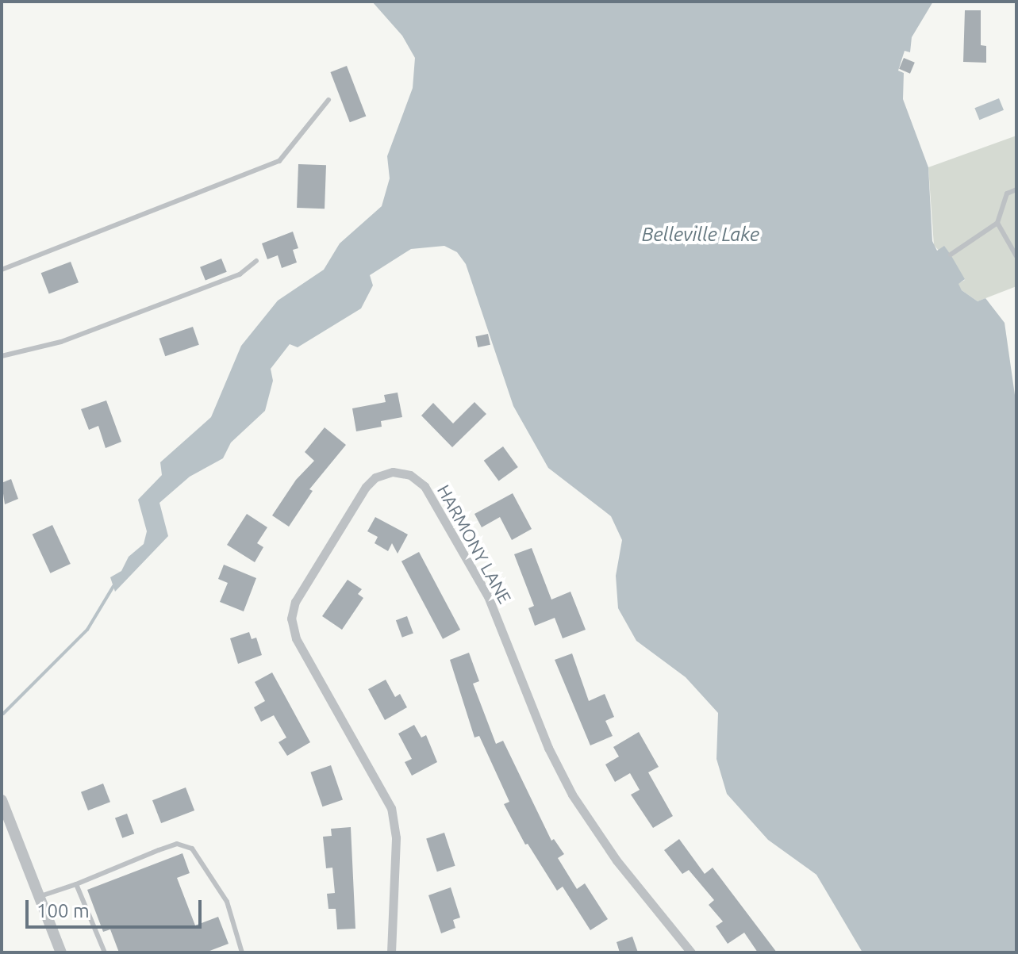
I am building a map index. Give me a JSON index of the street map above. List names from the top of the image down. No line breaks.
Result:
{"streets":{"street":["HARMONY LANE"]},"water":["Belleville Lake"],"scale_bar":"100 m"}
